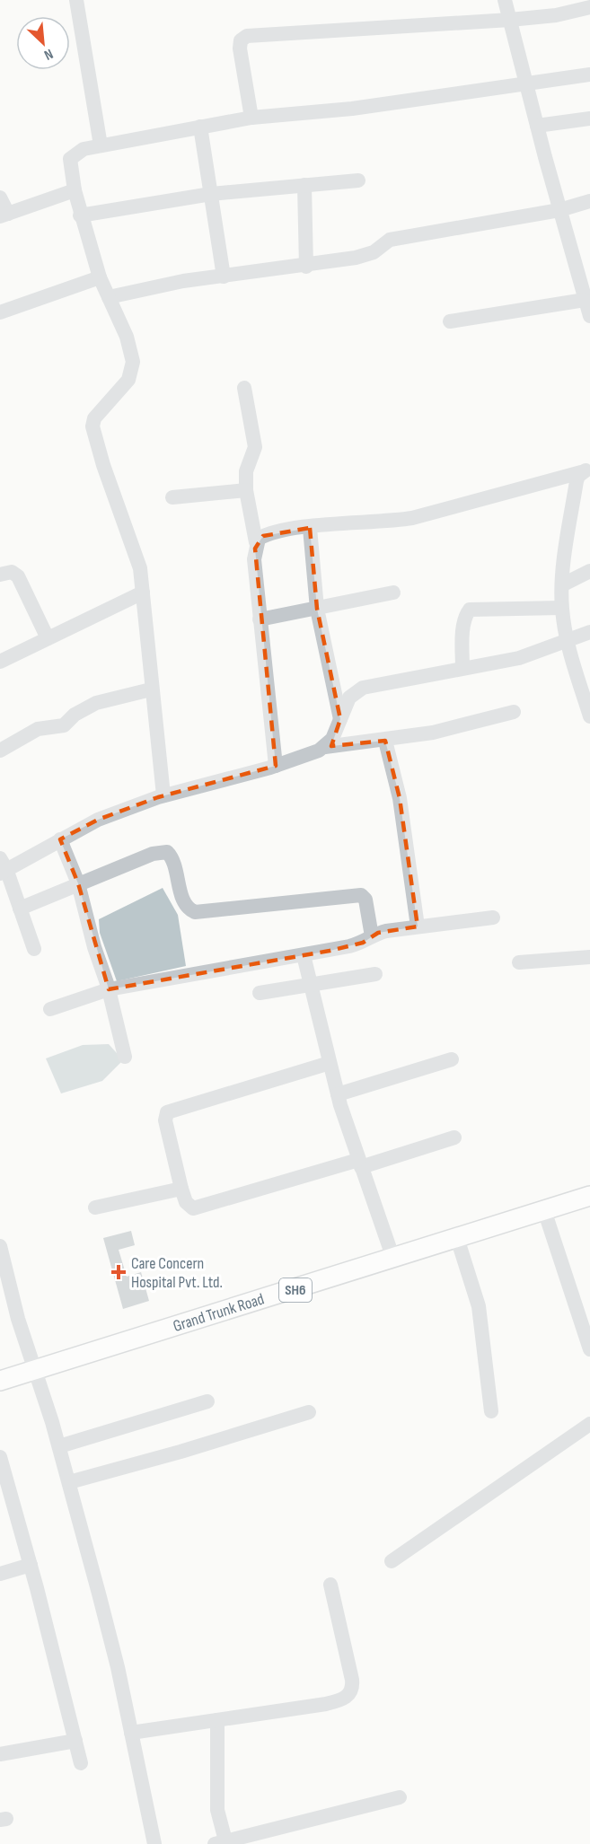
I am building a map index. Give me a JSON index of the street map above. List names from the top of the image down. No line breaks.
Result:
{"streets":{"main road":["SH6","Grand Trunk Road"]},"places":{"health":["Care Concern Hospital Pvt. Ltd."]},"north":"bottom right"}
